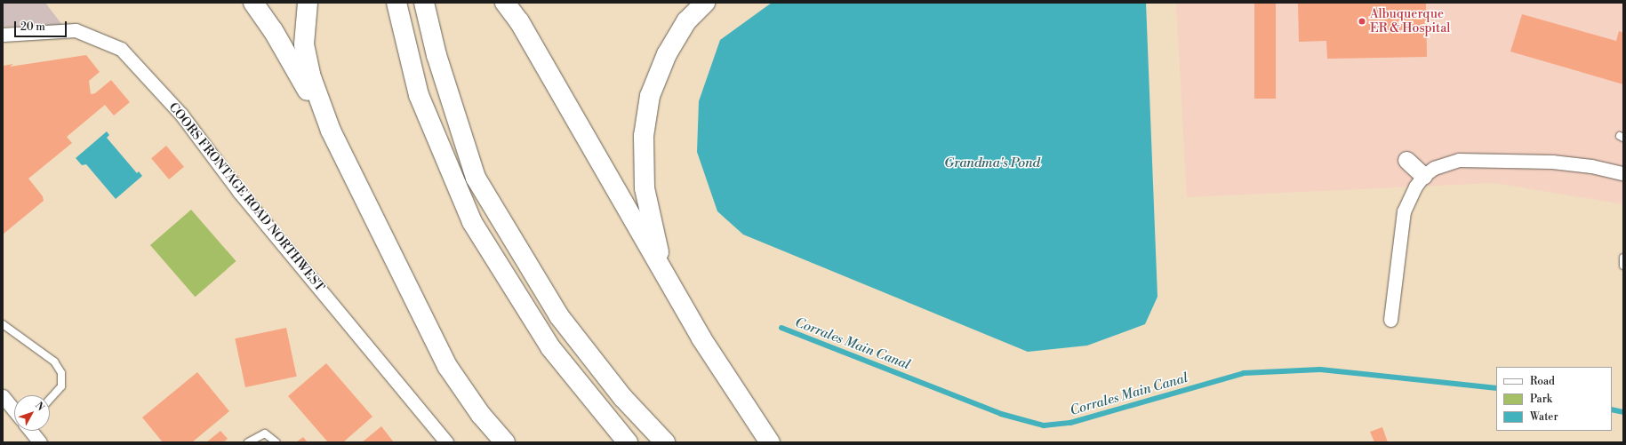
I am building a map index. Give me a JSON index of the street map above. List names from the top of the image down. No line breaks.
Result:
{"streets":{"street":["COORS FRONTAGE ROAD NORTHWEST"]},"water":["Grandma's Pond","Corrales Main Canal"],"places":["Albuquerque ER & Hospital"],"legend":["Road","Park","Water"],"scale_bar":"20 m","north":"top right"}
